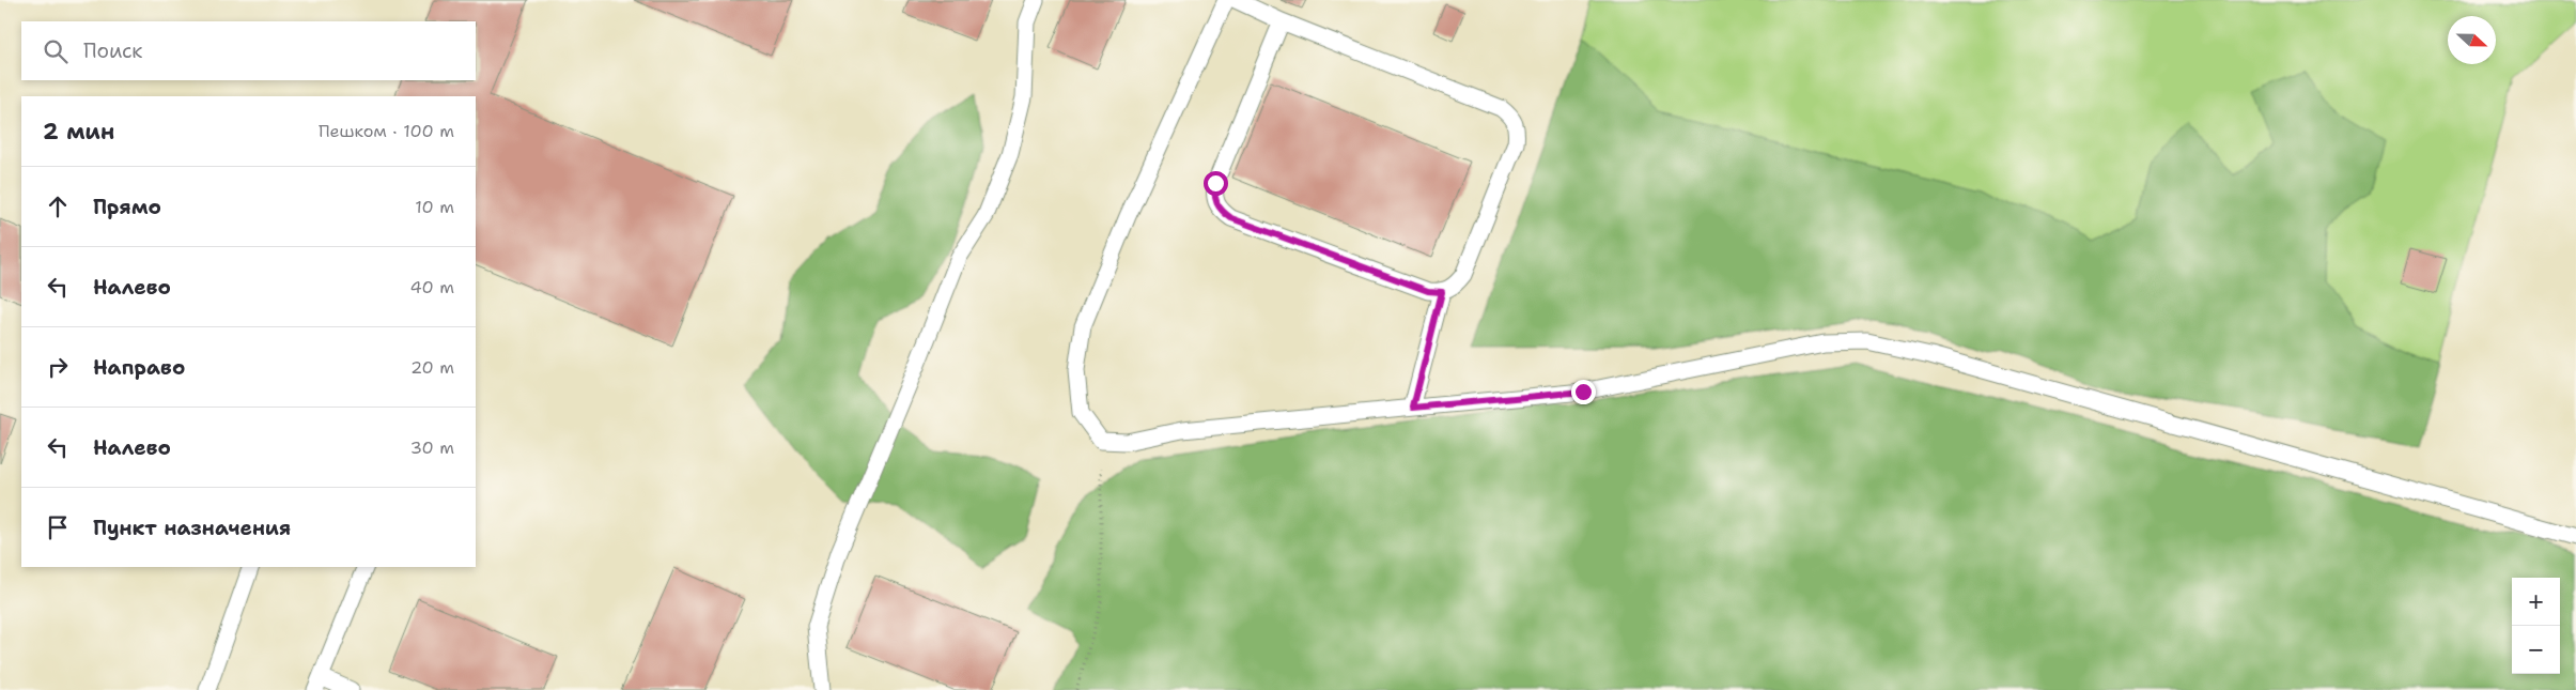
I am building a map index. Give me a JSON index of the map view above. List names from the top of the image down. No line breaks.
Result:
{"north":"right","page":{"search":"Поиск","heading":["2 мин","Пешком · 100 m"],"list":[["Прямо","10 m"],["Налево","40 m"],["Направо","20 m"],["Налево","30 m"],"Пункт назначения"],"map_buttons":["+","−"]}}
